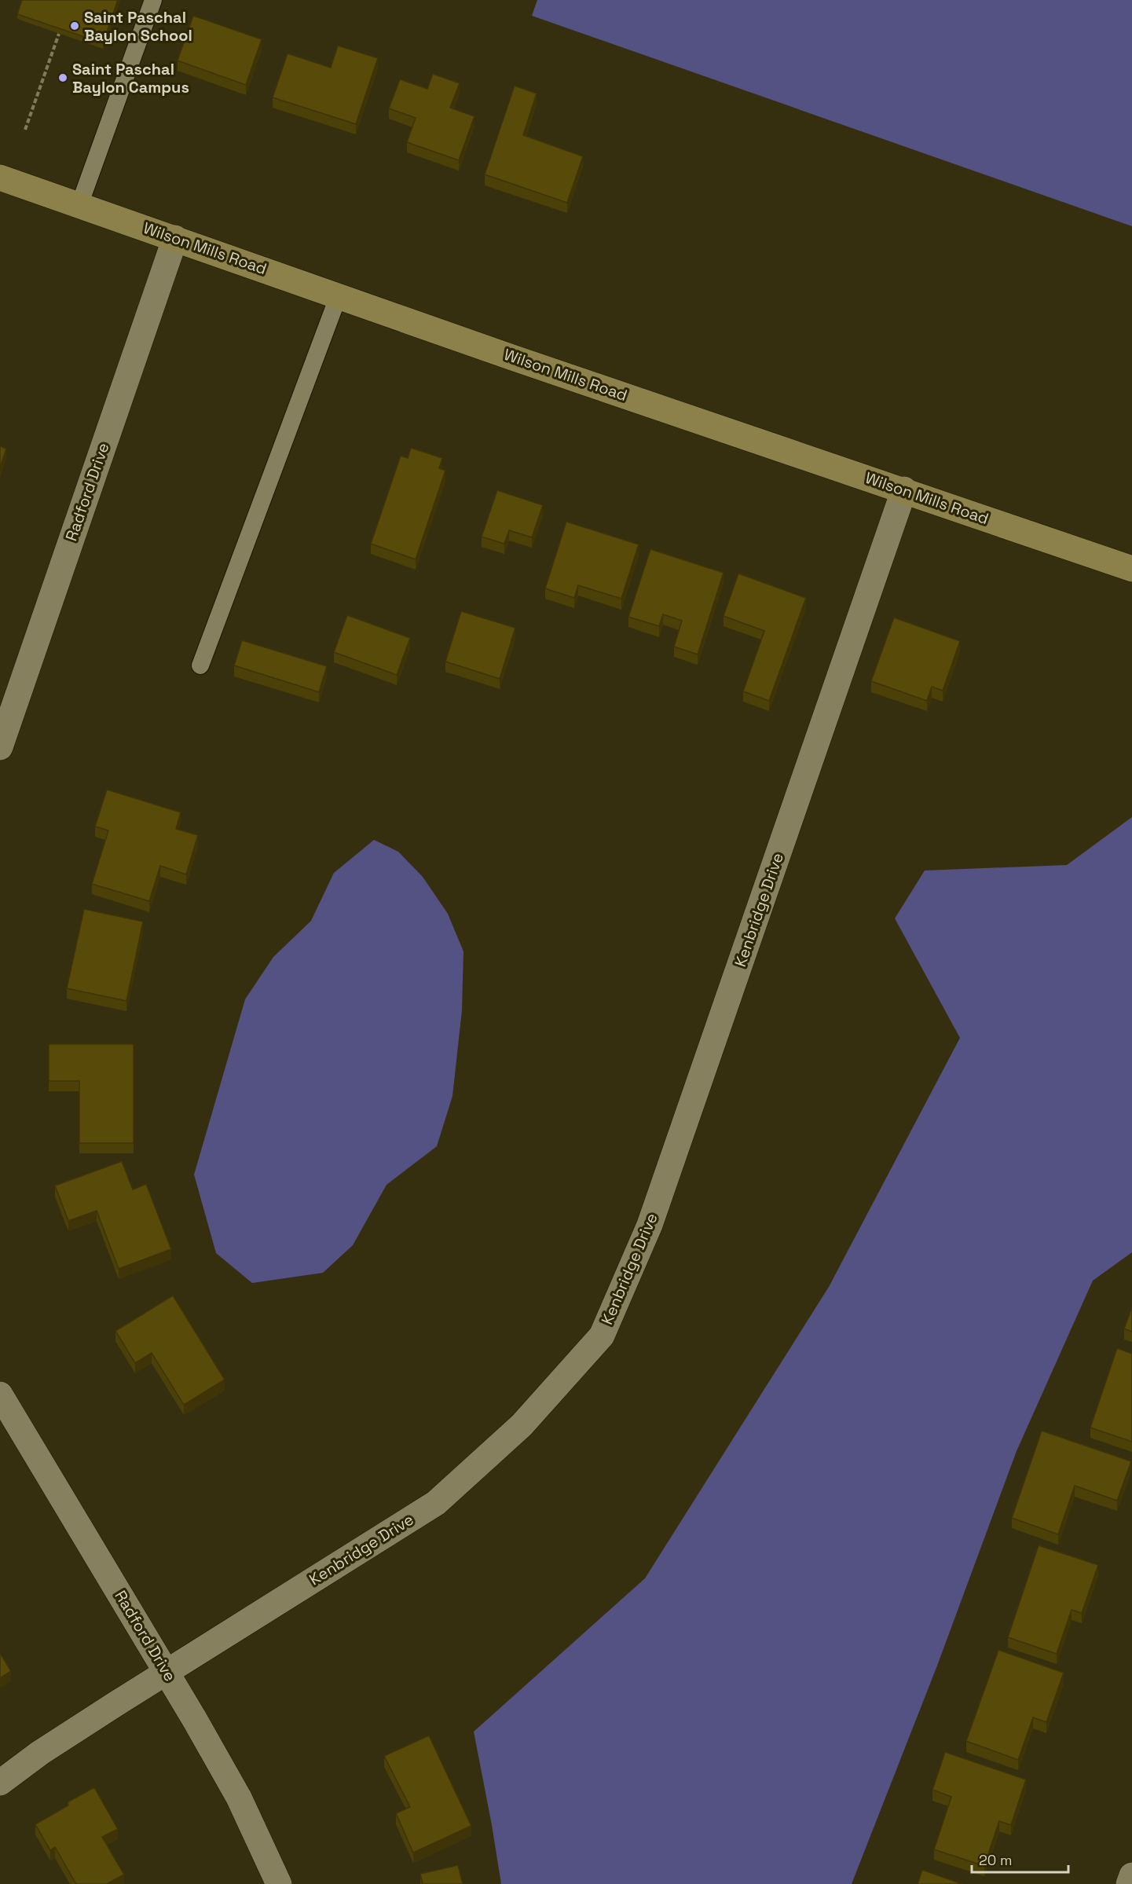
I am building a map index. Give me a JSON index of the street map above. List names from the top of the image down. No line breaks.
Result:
{"streets":{"main road":["Wilson Mills Road"],"street":["Radford Drive","Kenbridge Drive"]},"crossings":[["Wilson Mills Road","Radford Drive"],["Wilson Mills Road","Kenbridge Drive"],["Radford Drive","Kenbridge Drive"]],"places":["Saint Paschal Baylon School","Saint Paschal Baylon Campus"],"scale_bar":"20 m"}
